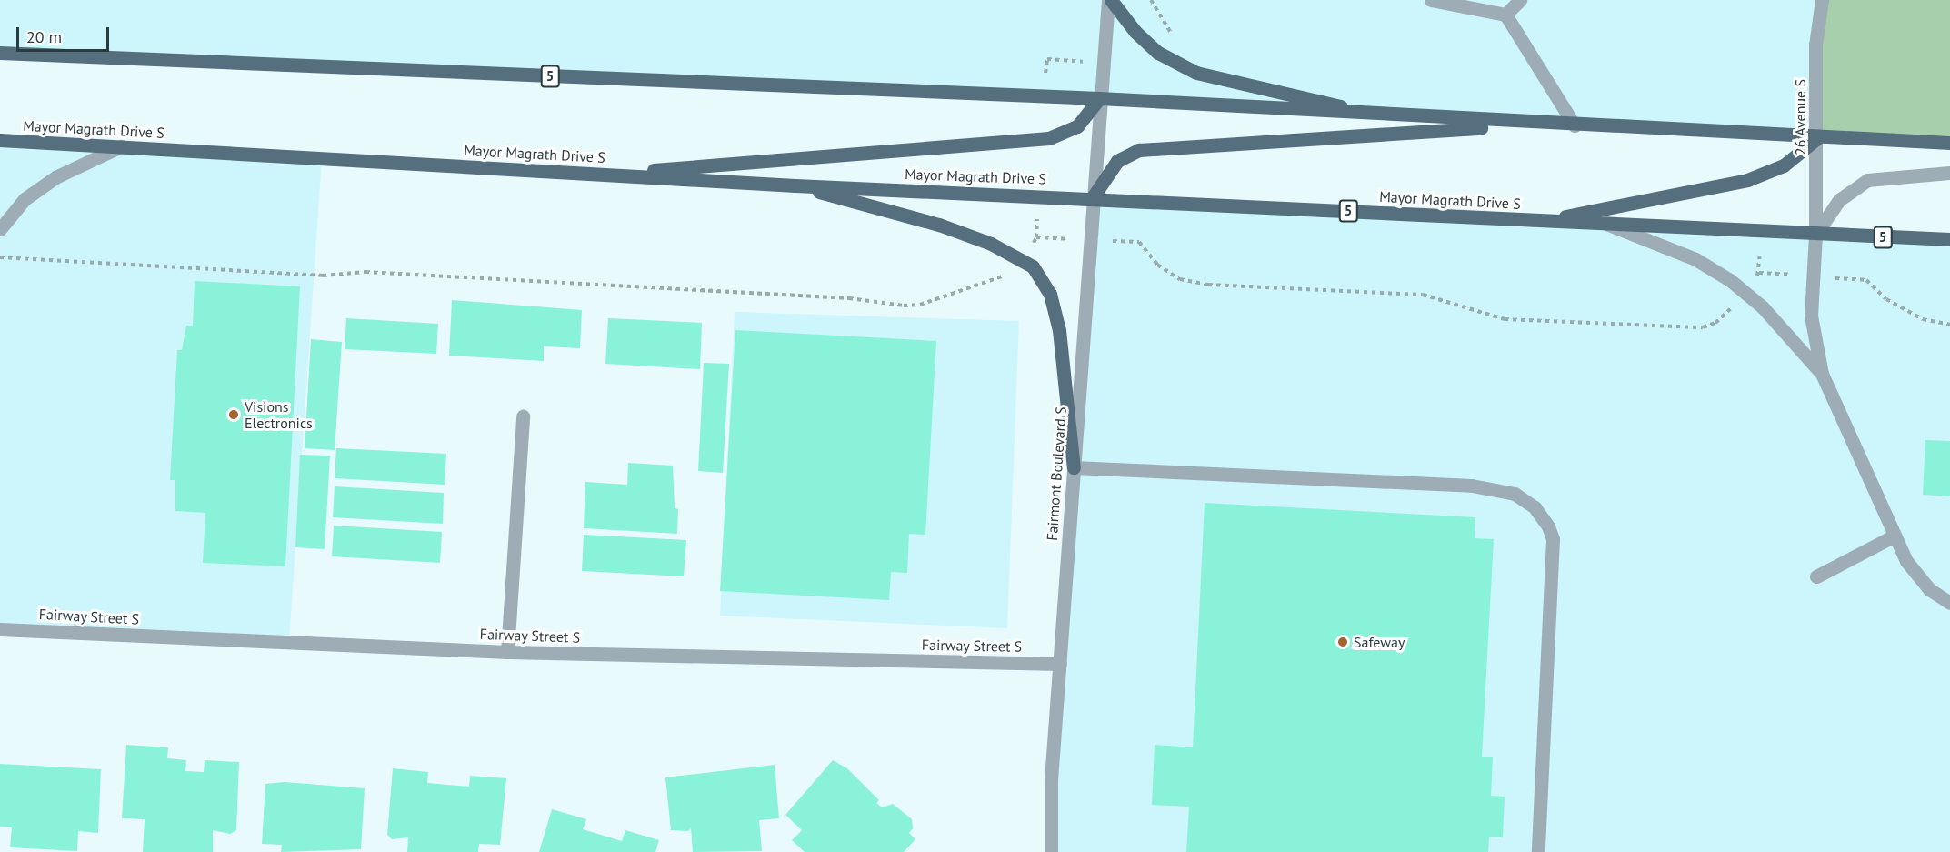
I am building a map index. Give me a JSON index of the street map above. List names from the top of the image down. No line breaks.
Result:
{"streets":{"main road":["5","Mayor Magrath Drive S"],"street":["26 Avenue S","Fairmont Boulevard S","Fairway Street S"]},"crossings":[["5","26 Avenue S"],["5","Fairmont Boulevard S"],["26 Avenue S","Mayor Magrath Drive S"],["Mayor Magrath Drive S","Fairmont Boulevard S"],["Fairmont Boulevard S","Fairway Street S"]],"places":["Visions Electronics","Safeway"],"scale_bar":"20 m"}
